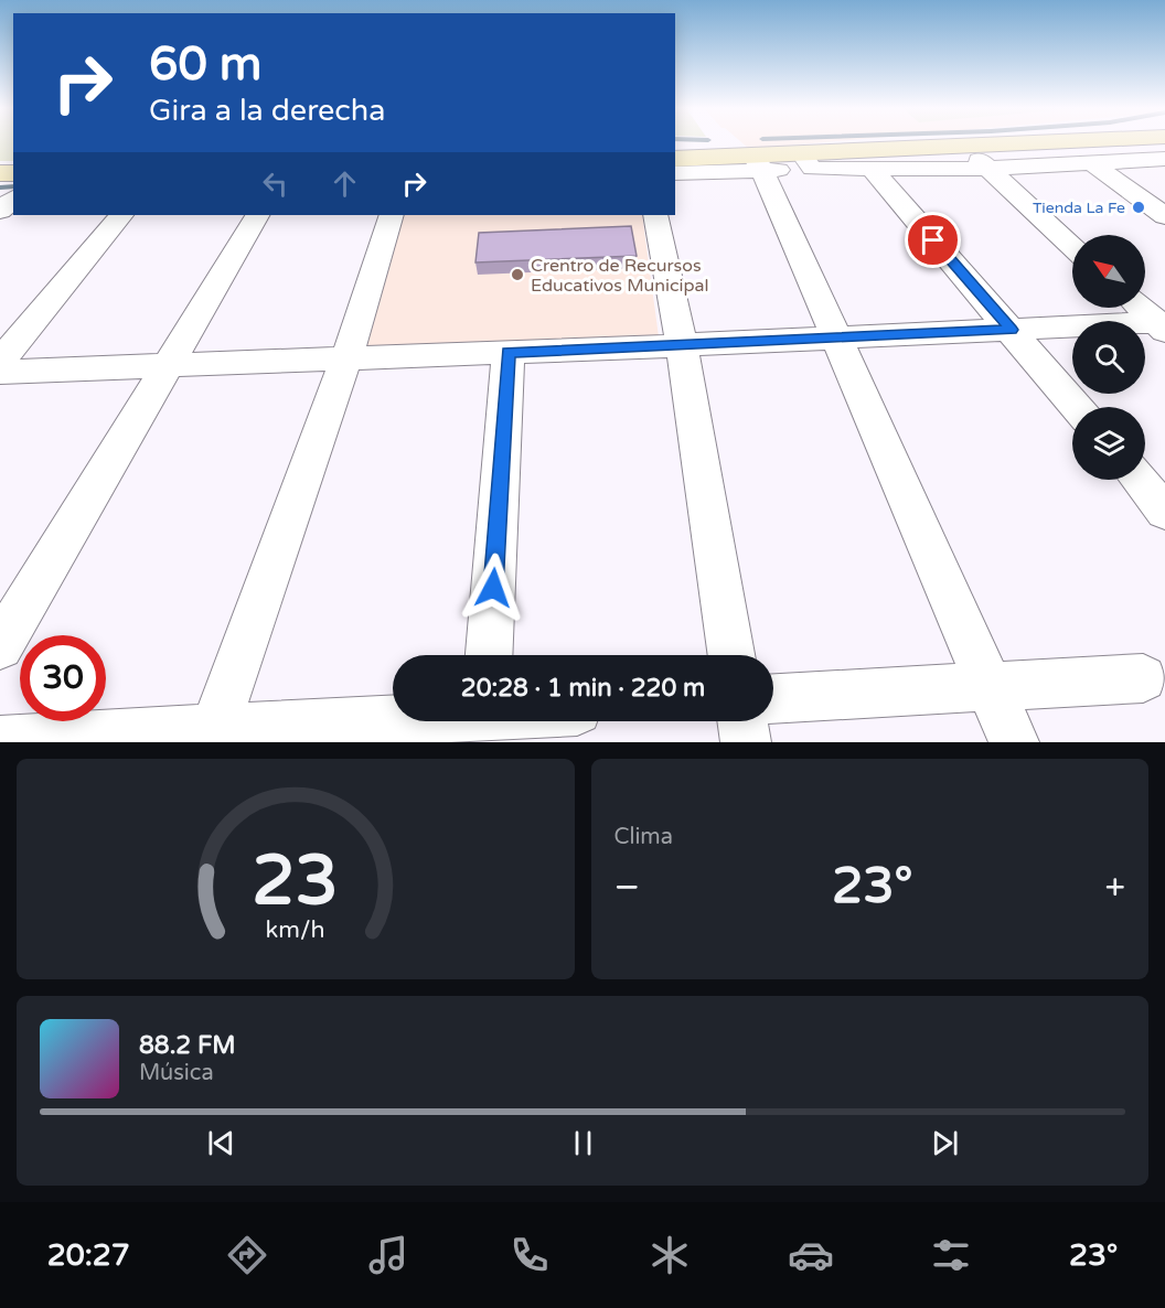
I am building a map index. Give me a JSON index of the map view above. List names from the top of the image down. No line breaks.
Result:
{"places":["Tienda La Fe","Crentro de Recursos Educativos Municipal"],"north":"top left","page":{"turn":["60 m","Gira a la derecha"],"limit":"30","trip":"20:28 · 1 min · 220 m","tile":"Clima","heat":["−","23°","+"],"song":["88.2 FM","Música"],"tabs":["20:27","23°"],"gauge":["23","km/h"]}}
